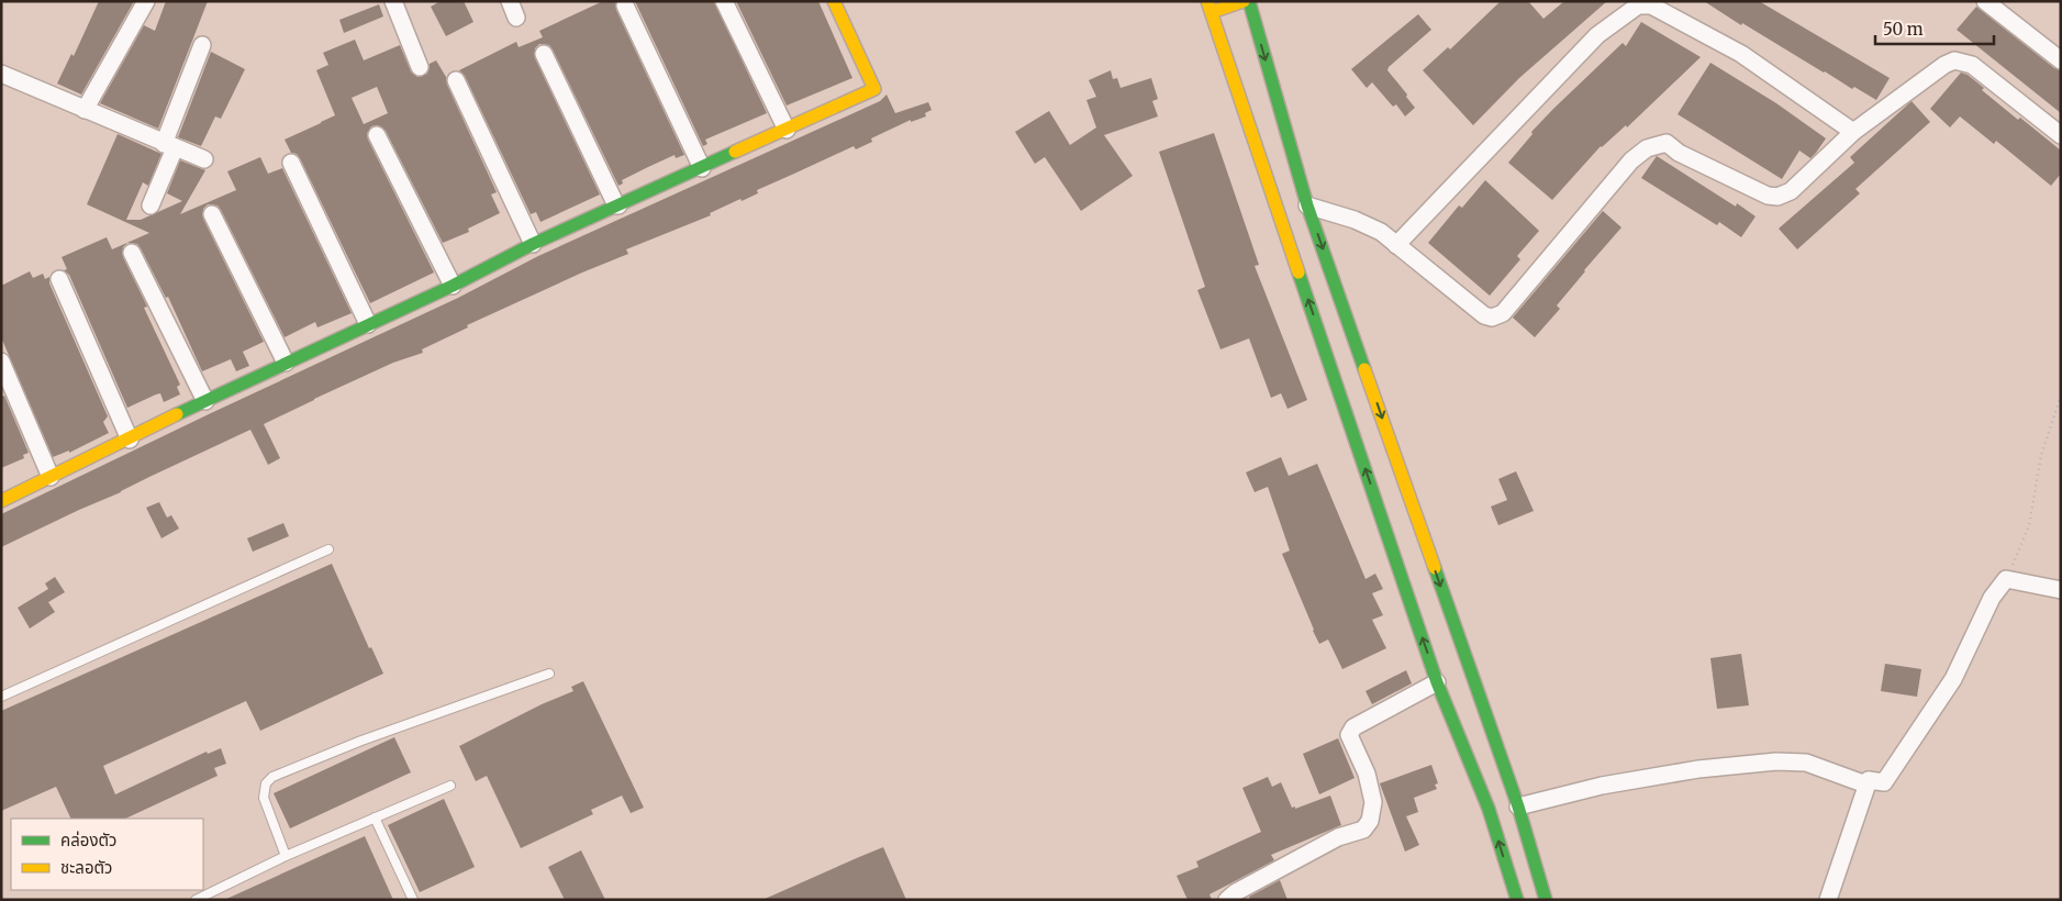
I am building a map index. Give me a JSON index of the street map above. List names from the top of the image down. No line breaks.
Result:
{"legend":["คล่องตัว","ชะลอตัว"],"scale_bar":"50 m"}
